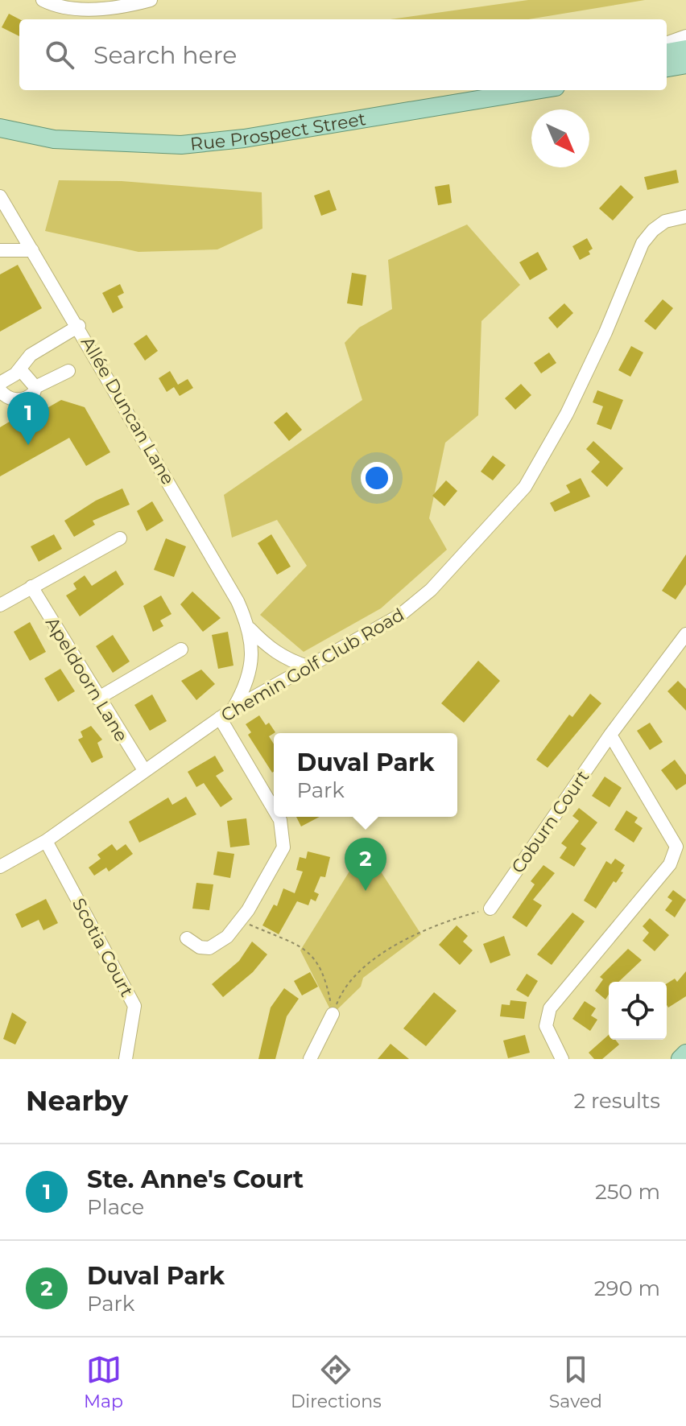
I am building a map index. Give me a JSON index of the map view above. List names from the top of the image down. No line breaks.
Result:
{"streets":{"main road":["Rue Prospect Street"],"street":["Allée Duncan Lane","Chemin Golf Club Road","Apeldoorn Lane","Coburn Court","Scotia Court"]},"crossings":[["Chemin Golf Club Road","Apeldoorn Lane"],["Chemin Golf Club Road","Scotia Court"]],"north":"bottom right","page":{"search":"Search here","pins":["1","2"],"popup":["Duval Park","Park"],"heading":["Nearby","2 results"],"list":[{"mark":"1","name":"Ste. Anne's Court","note":"Place","value":"250 m"},{"mark":"2","name":"Duval Park","note":"Park","value":"290 m"}],"nav":["Map","Directions","Saved"]}}
